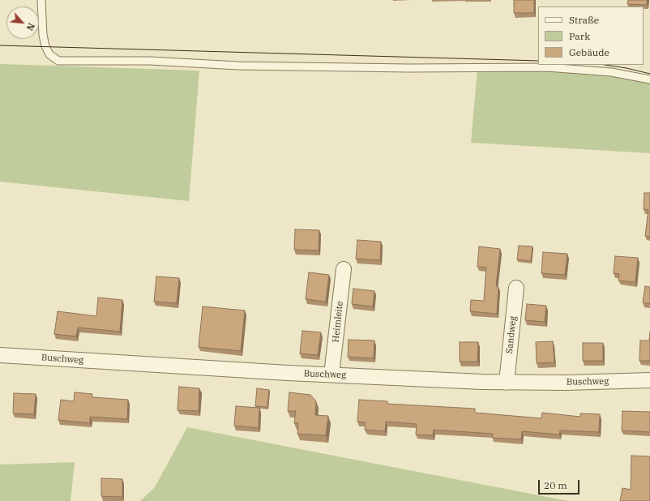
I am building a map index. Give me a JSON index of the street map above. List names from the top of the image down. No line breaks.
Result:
{"streets":{"street":["Heimleite","Sandweg","Buschweg"]},"crossings":[["Heimleite","Buschweg"],["Sandweg","Buschweg"]],"legend":["Straße","Park","Gebäude"],"scale_bar":"20 m","north":"bottom right"}
